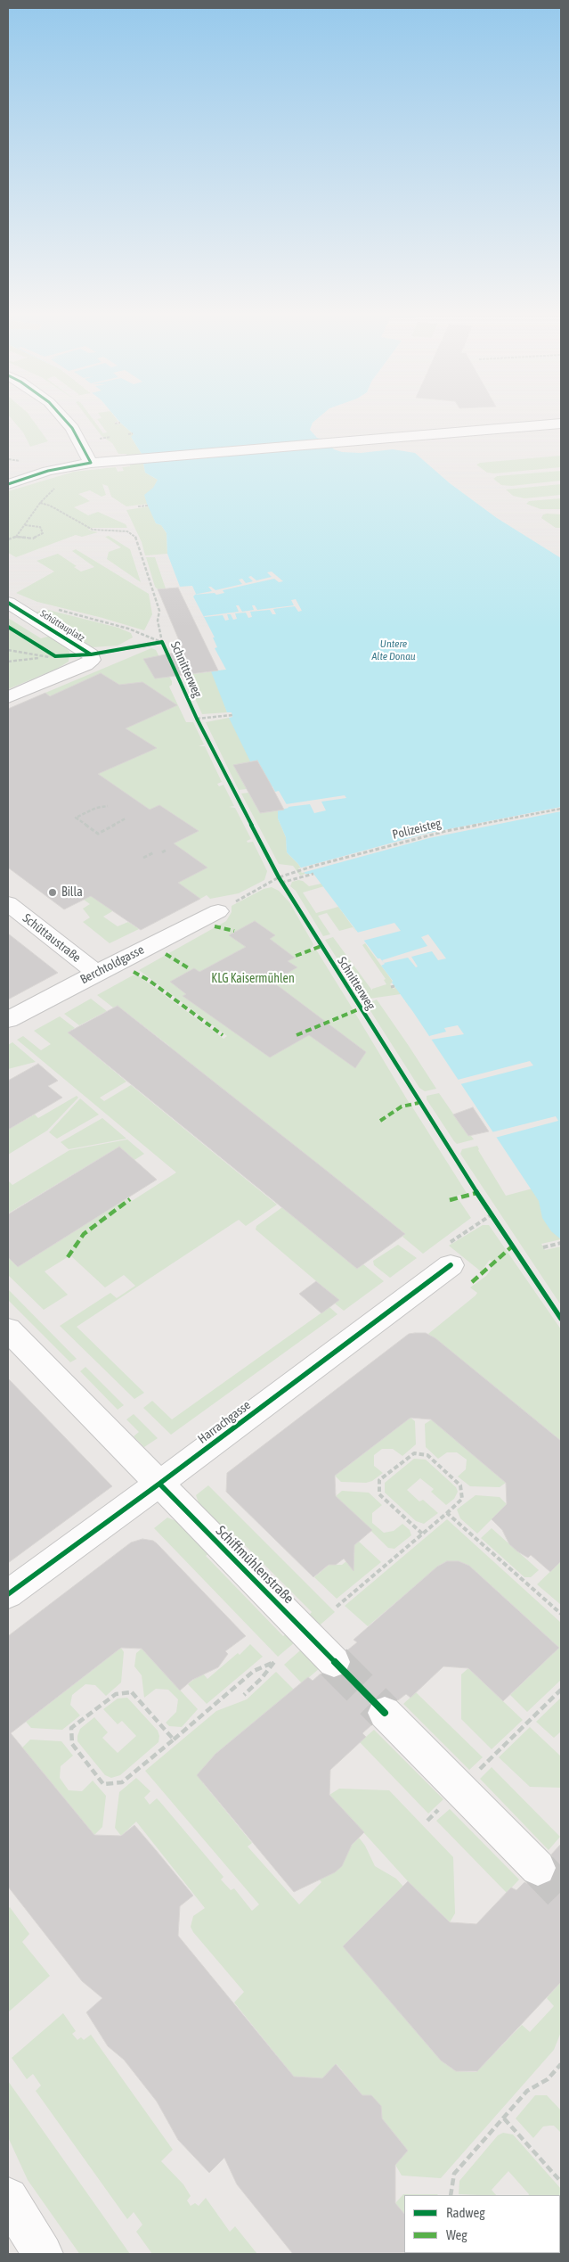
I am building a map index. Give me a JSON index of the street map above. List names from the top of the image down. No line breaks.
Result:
{"streets":{"street":["Schüttauplatz","Schüttaustraße","Berchtoldgasse","Harrachgasse","Schiffmühlenstraße"],"path":["Polizeisteg"],"cycle path":["Schnitterweg"]},"crossings":[["Schüttauplatz","Schnitterweg"],["Schüttaustraße","Berchtoldgasse"],["Harrachgasse","Schiffmühlenstraße"]],"water":["Untere Alte Donau"],"parks":["KLG Kaisermühlen"],"places":["Billa"],"legend":["Radweg","Weg"]}
